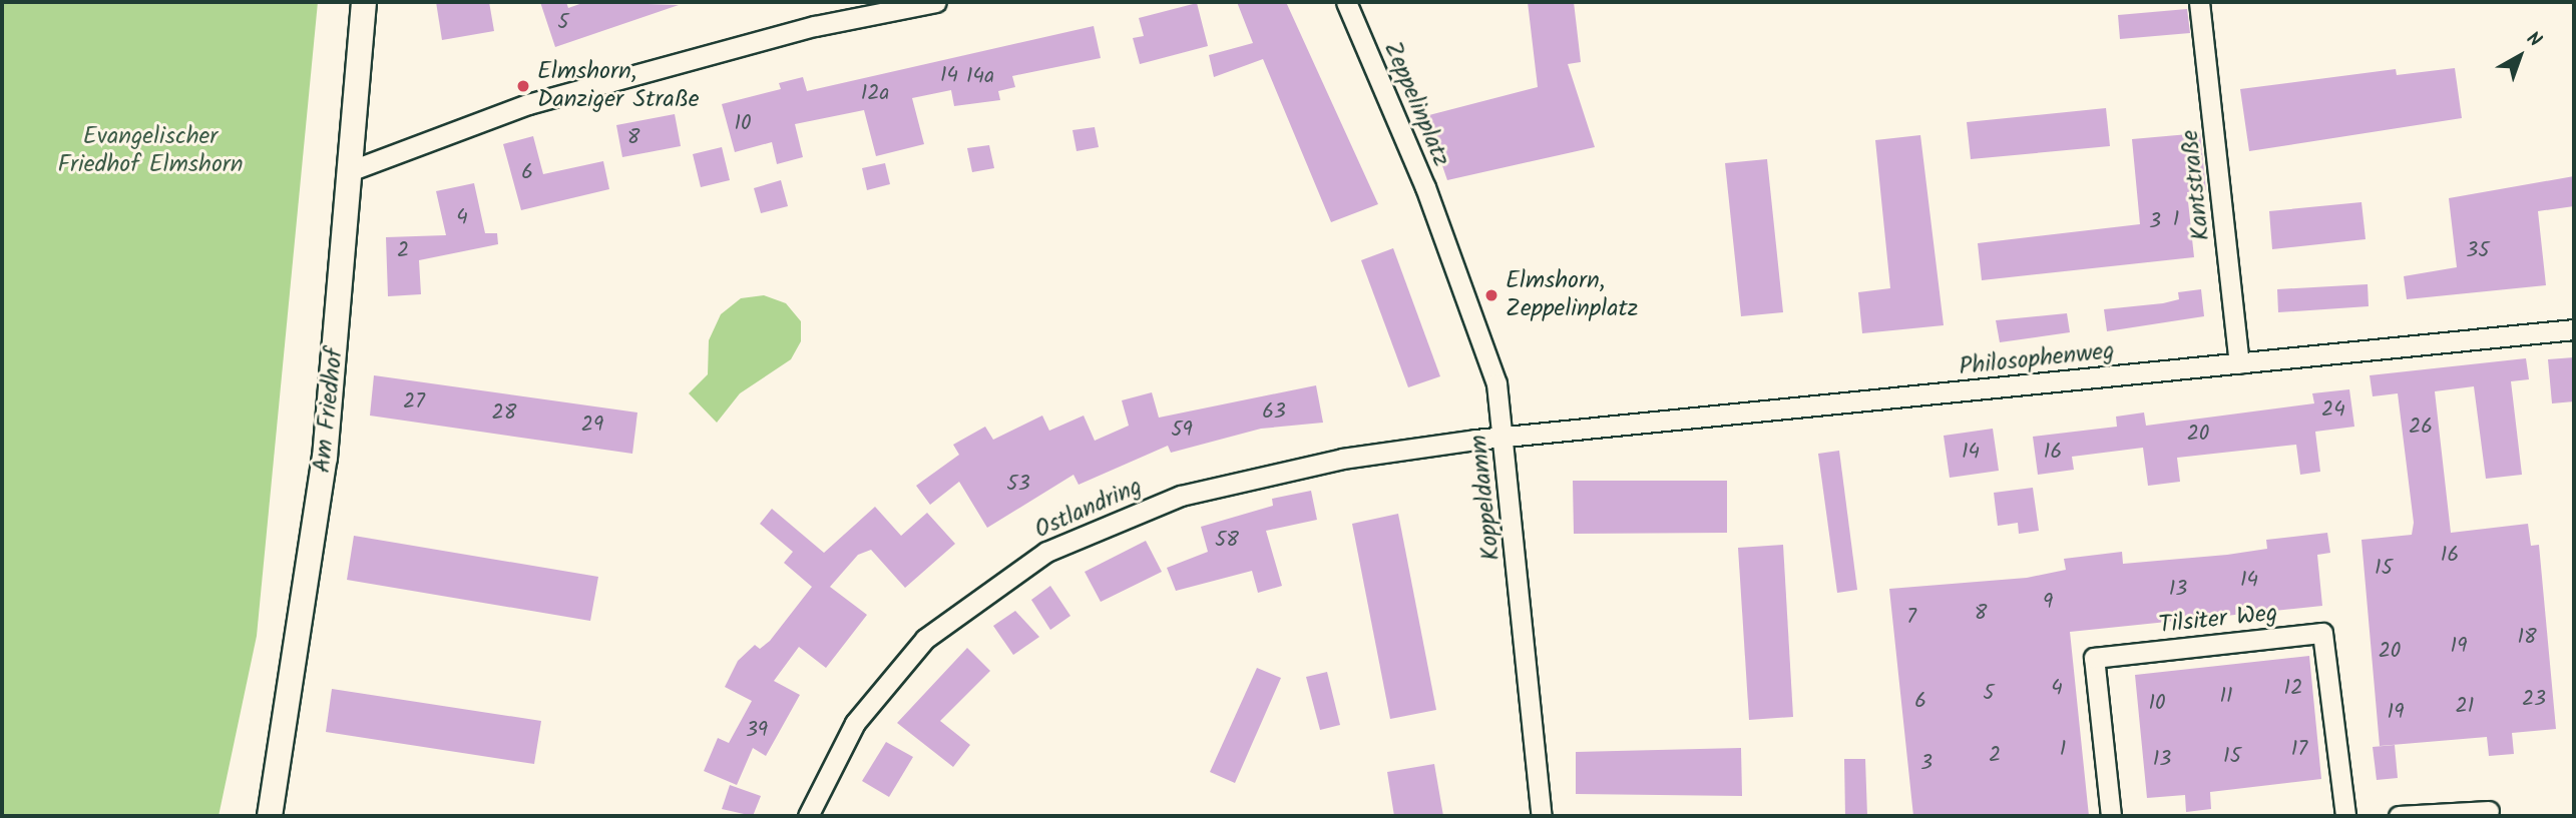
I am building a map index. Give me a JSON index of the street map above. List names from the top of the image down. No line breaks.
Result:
{"streets":{"street":["Zeppelinplatz","Kantstraße","Philosophenweg","Am Friedhof","Koppeldamm","Ostlandring","Tilsiter Weg"]},"crossings":[["Zeppelinplatz","Koppeldamm"],["Kantstraße","Philosophenweg"],["Philosophenweg","Koppeldamm"],["Philosophenweg","Ostlandring"],["Koppeldamm","Ostlandring"]],"parks":["Evangelischer Friedhof Elmshorn"],"places":["Elmshorn, Danziger Straße","Elmshorn, Zeppelinplatz"],"house_numbers":["5","14","14a","12a","10","8","6","4","1","3","2","35","27","24","63","28","29","26","59","20","14","16","53","58","16","15","14","13","9","8","7","18","19","20","4","12","5","11","23","6","10","21","19","39","1","17","2","15","13","3"],"north":"top right"}
